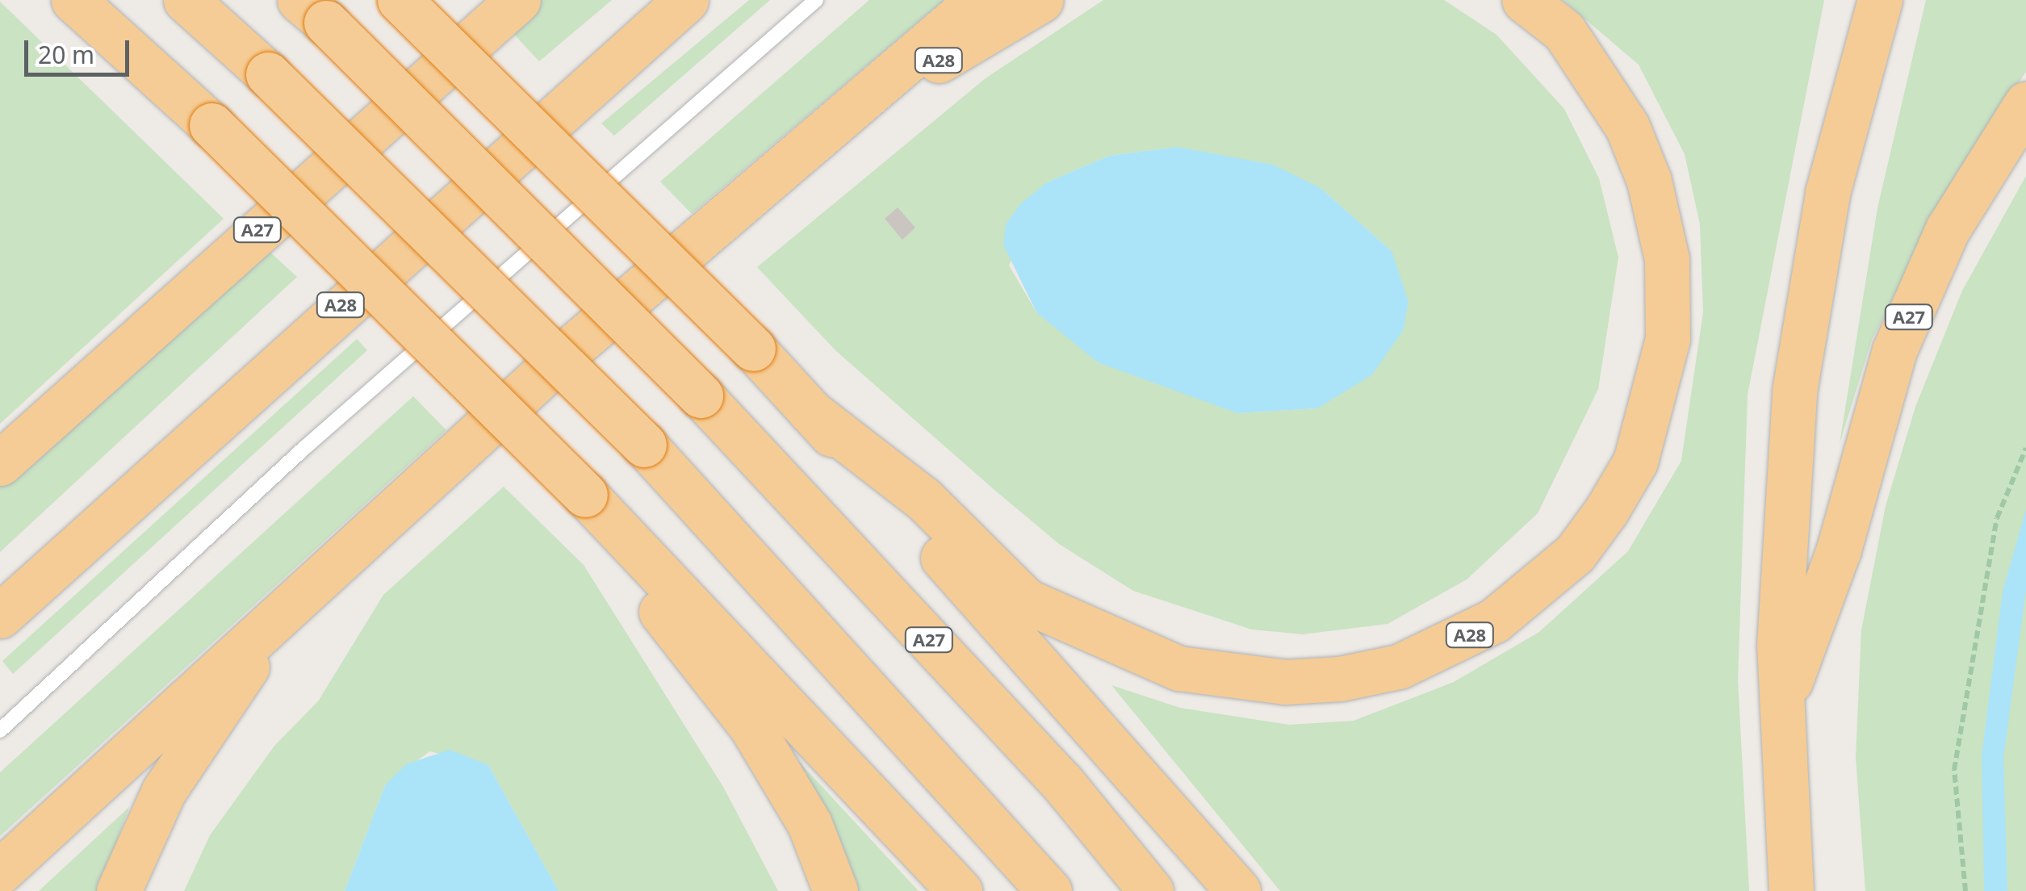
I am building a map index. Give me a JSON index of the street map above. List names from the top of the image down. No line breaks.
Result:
{"streets":{"highway":["A28","A27"]},"scale_bar":"20 m"}
